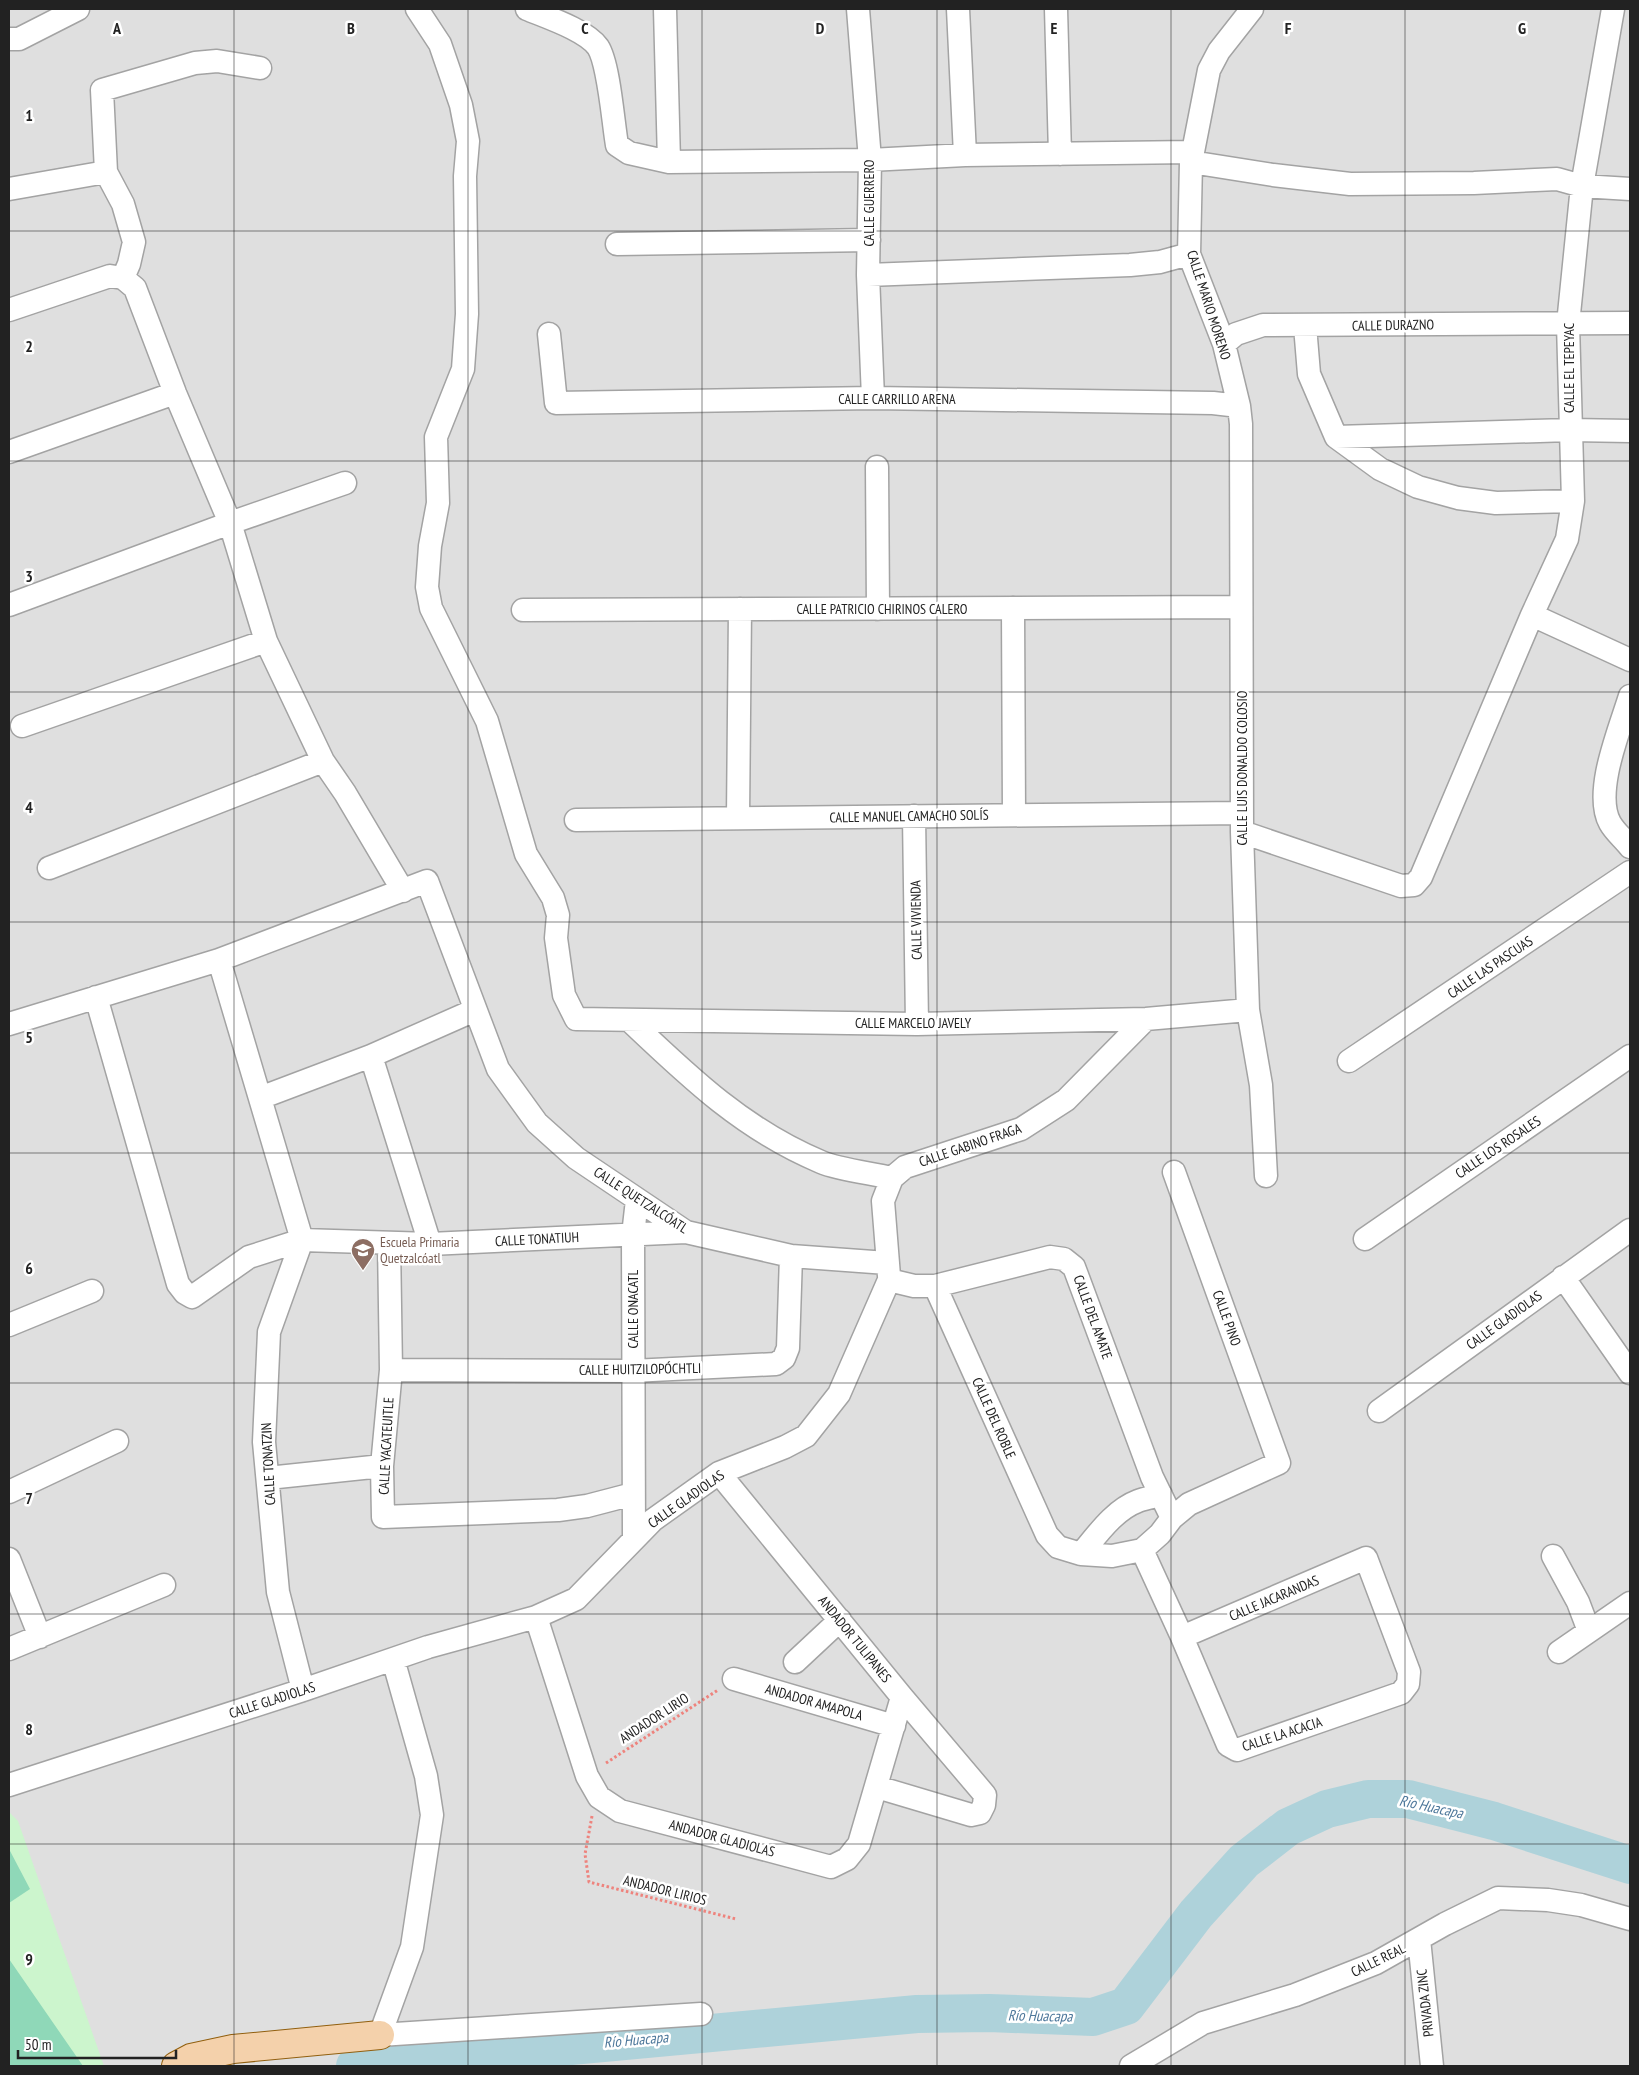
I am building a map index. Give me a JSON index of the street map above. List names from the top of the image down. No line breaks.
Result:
{"streets":{"street":["CALLE GUERRERO","CALLE MARIO MORENO","CALLE DURAZNO","CALLE EL TEPEYAC","CALLE CARRILLO ARENA","CALLE PATRICIO CHIRINOS CALERO","CALLE LUIS DONALDO COLOSIO","CALLE MANUEL CAMACHO SOLÍS","CALLE VIVIENDA","CALLE LAS PASCUAS","CALLE MARCELO JAVELY","CALLE GABINO FRAGA","CALLE LOS ROSALES","CALLE QUETZALCÓATL","CALLE TONATIUH","CALLE ONACATL","CALLE DEL AMATE","CALLE PINO","CALLE GLADIOLAS","CALLE HUITZILOPÓCHTLI","CALLE DEL ROBLE","CALLE YACATEUITLE","CALLE TONATZIN","CALLE JACARANDAS","ANDADOR TULIPANES","ANDADOR AMAPOLA","CALLE LA ACACIA","ANDADOR GLADIOLAS","CALLE REAL","PRIVADA ZINC"],"path":["ANDADOR LIRIO","ANDADOR LIRIOS"]},"crossings":[["CALLE GUERRERO","CALLE CARRILLO ARENA"],["CALLE MARIO MORENO","CALLE DURAZNO"],["CALLE MARIO MORENO","CALLE CARRILLO ARENA"],["CALLE MARIO MORENO","CALLE LUIS DONALDO COLOSIO"],["CALLE DURAZNO","CALLE EL TEPEYAC"],["CALLE EL TEPEYAC","CALLE LUIS DONALDO COLOSIO"],["CALLE EL TEPEYAC","CALLE MANUEL CAMACHO SOLÍS"],["CALLE CARRILLO ARENA","CALLE LUIS DONALDO COLOSIO"],["CALLE PATRICIO CHIRINOS CALERO","CALLE LUIS DONALDO COLOSIO"],["CALLE LUIS DONALDO COLOSIO","CALLE MANUEL CAMACHO SOLÍS"],["CALLE LUIS DONALDO COLOSIO","CALLE MARCELO JAVELY"],["CALLE MANUEL CAMACHO SOLÍS","CALLE VIVIENDA"],["CALLE VIVIENDA","CALLE MARCELO JAVELY"],["CALLE MARCELO JAVELY","CALLE GABINO FRAGA"],["CALLE QUETZALCÓATL","CALLE TONATIUH"],["CALLE QUETZALCÓATL","CALLE ONACATL"],["CALLE QUETZALCÓATL","CALLE DEL AMATE"],["CALLE QUETZALCÓATL","CALLE GLADIOLAS"],["CALLE QUETZALCÓATL","CALLE HUITZILOPÓCHTLI"],["CALLE TONATIUH","CALLE ONACATL"],["CALLE TONATIUH","CALLE YACATEUITLE"],["CALLE TONATIUH","CALLE TONATZIN"],["CALLE ONACATL","CALLE GLADIOLAS"],["CALLE ONACATL","CALLE HUITZILOPÓCHTLI"],["CALLE ONACATL","CALLE YACATEUITLE"],["CALLE DEL AMATE","CALLE PINO"],["CALLE DEL AMATE","CALLE GLADIOLAS"],["CALLE DEL AMATE","CALLE DEL ROBLE"],["CALLE GLADIOLAS","CALLE TONATZIN"],["CALLE GLADIOLAS","ANDADOR TULIPANES"],["CALLE HUITZILOPÓCHTLI","CALLE YACATEUITLE"],["CALLE JACARANDAS","CALLE LA ACACIA"],["ANDADOR TULIPANES","ANDADOR GLADIOLAS"],["ANDADOR AMAPOLA","ANDADOR LIRIO"],["ANDADOR GLADIOLAS","ANDADOR LIRIOS"],["CALLE REAL","PRIVADA ZINC"]],"water":["Río Huacapa"],"places":{"school or university":["Escuela Primaria Quetzalcóatl"]},"scale_bar":"50 m","grid":{"columns":["A","B","C","D","E","F","G"],"rows":["1","2","3","4","5","6","7","8","9"]}}
